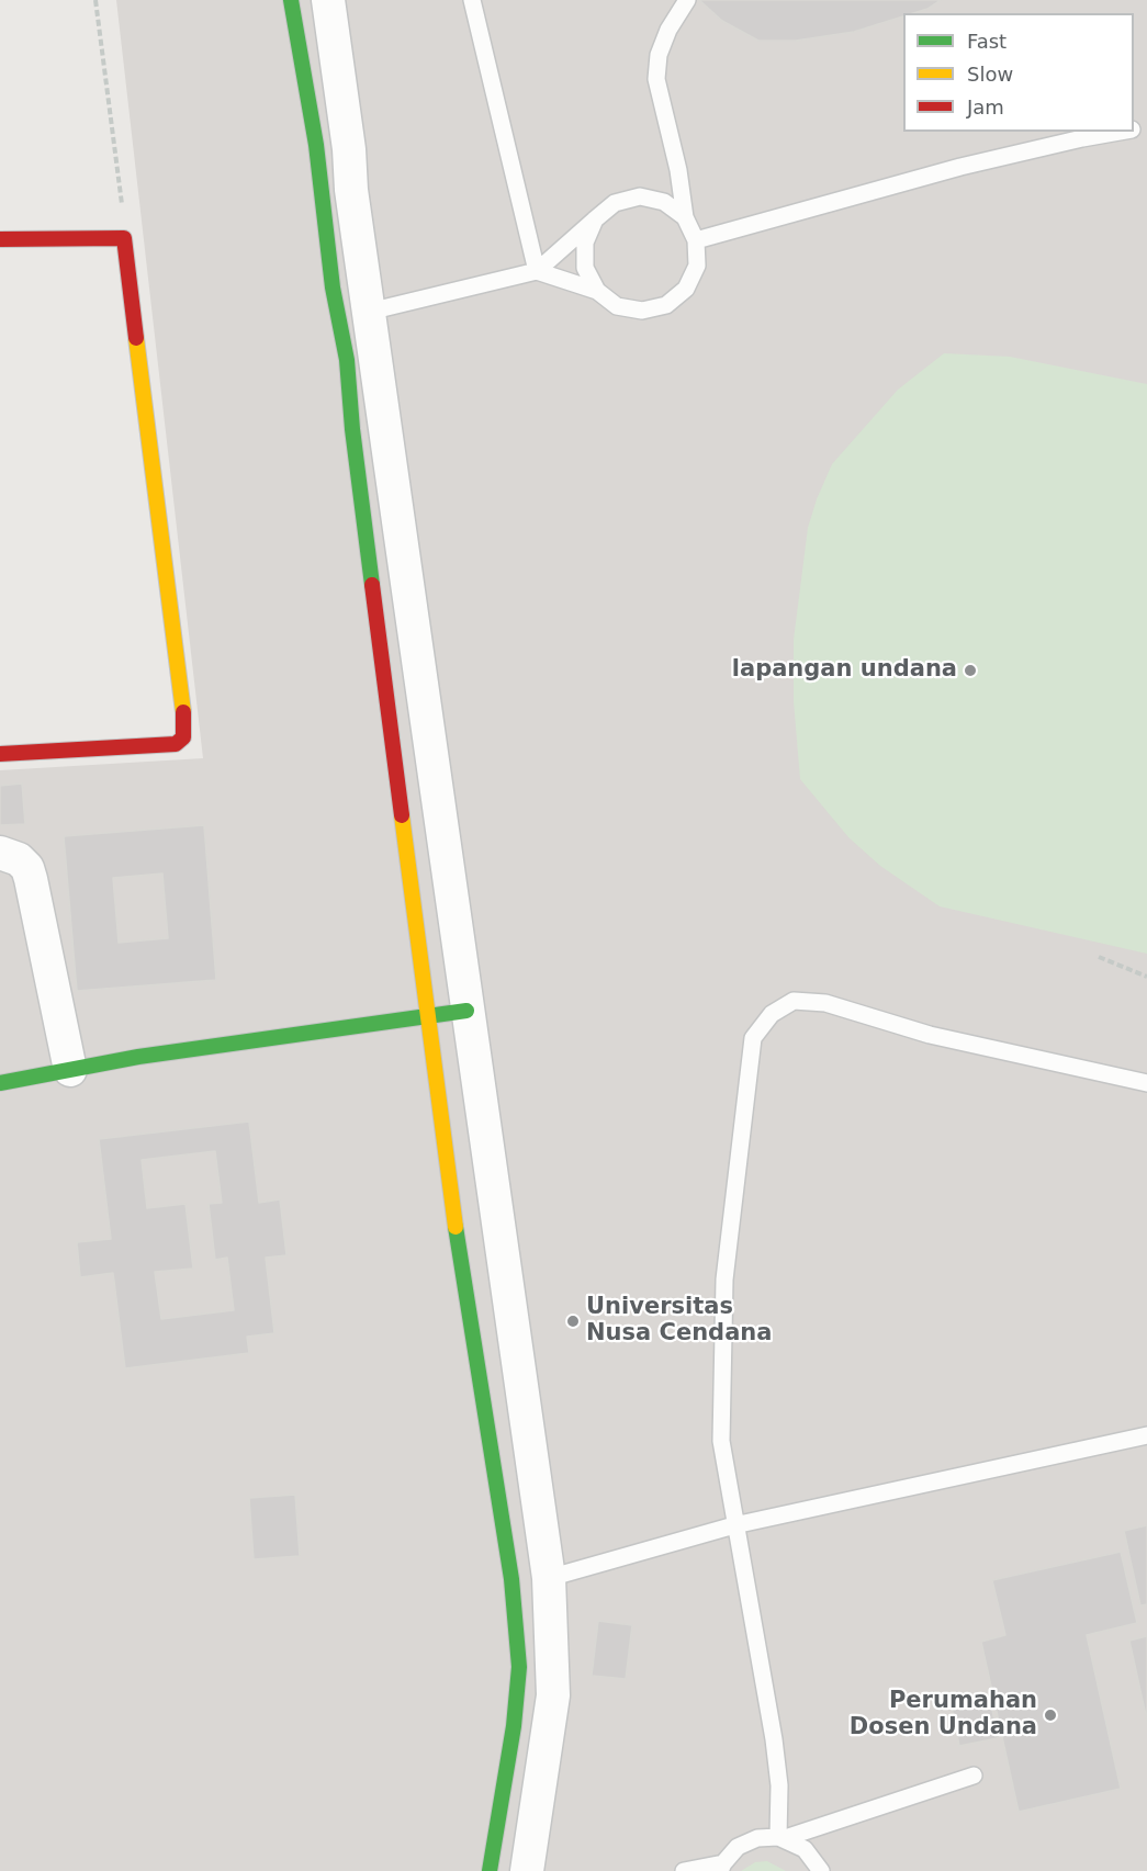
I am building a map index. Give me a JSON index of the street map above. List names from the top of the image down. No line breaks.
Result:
{"places":["lapangan undana","Universitas Nusa Cendana","Perumahan Dosen Undana"],"legend":["Fast","Slow","Jam"]}
